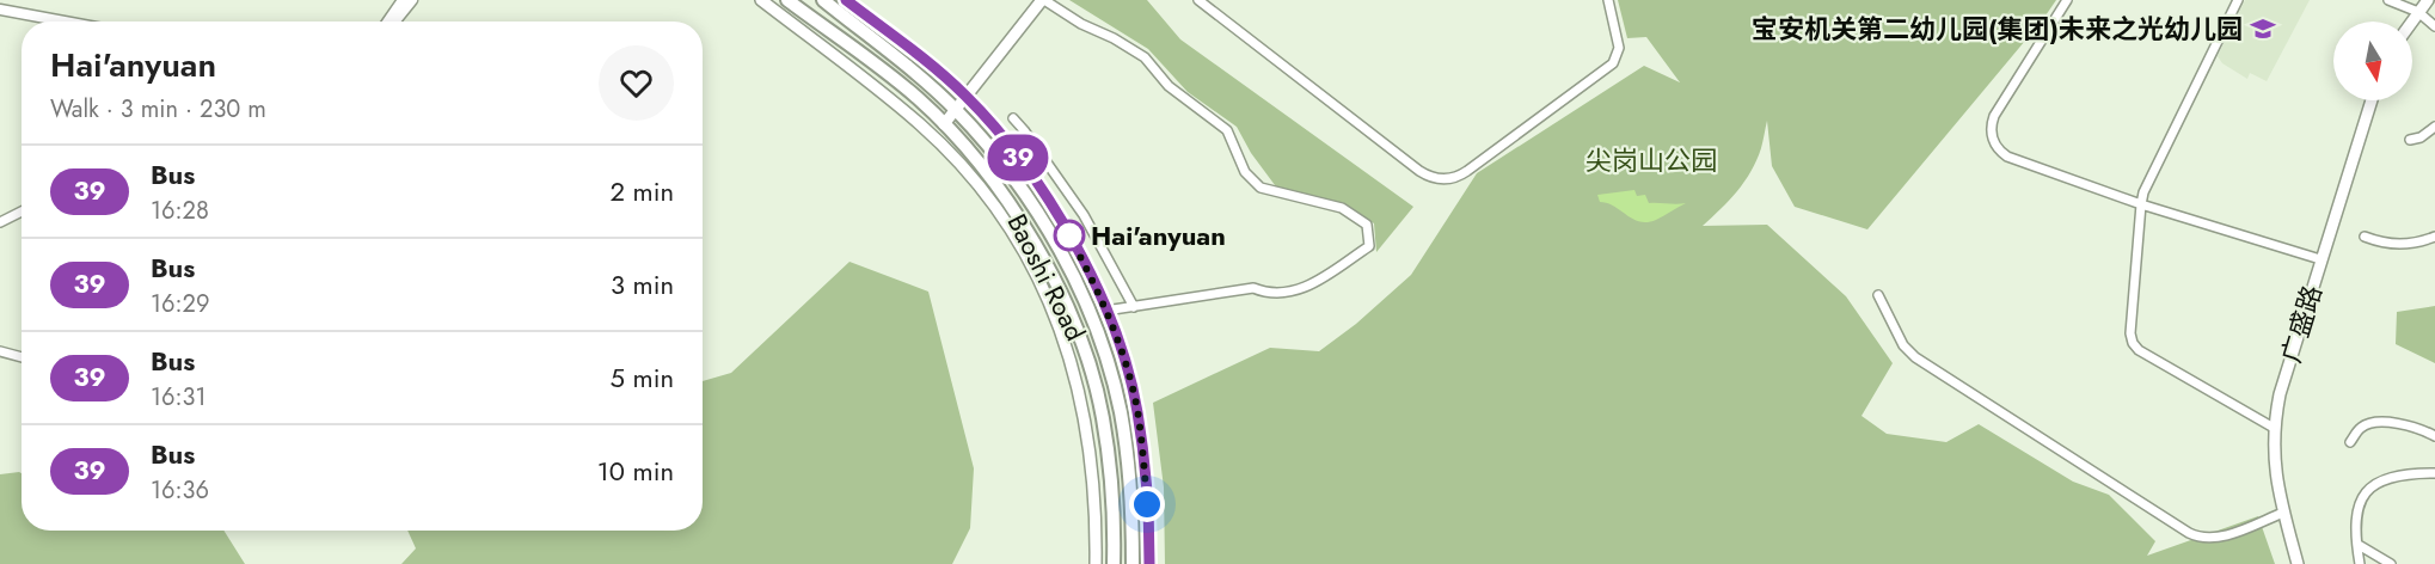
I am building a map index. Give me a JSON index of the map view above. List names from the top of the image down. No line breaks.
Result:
{"streets":{"main road":["Baoshi Road","广盛路"]},"parks":["尖岗山公园"],"places":{"school or university":["宝安机关第二幼儿园(集团)未来之光幼儿园"],"other":["Hai'anyuan"]},"lines":["bus line 39"],"north":"bottom","page":{"on_map":"39","heading":["Hai'anyuan","Walk · 3 min · 230 m"],"list":[{"mark":"39","name":"Bus","note":"16:28","value":"2 min"},{"mark":"39","name":"Bus","note":"16:29","value":"3 min"},{"mark":"39","name":"Bus","note":"16:31","value":"5 min"},{"mark":"39","name":"Bus","note":"16:36","value":"10 min"}]}}
